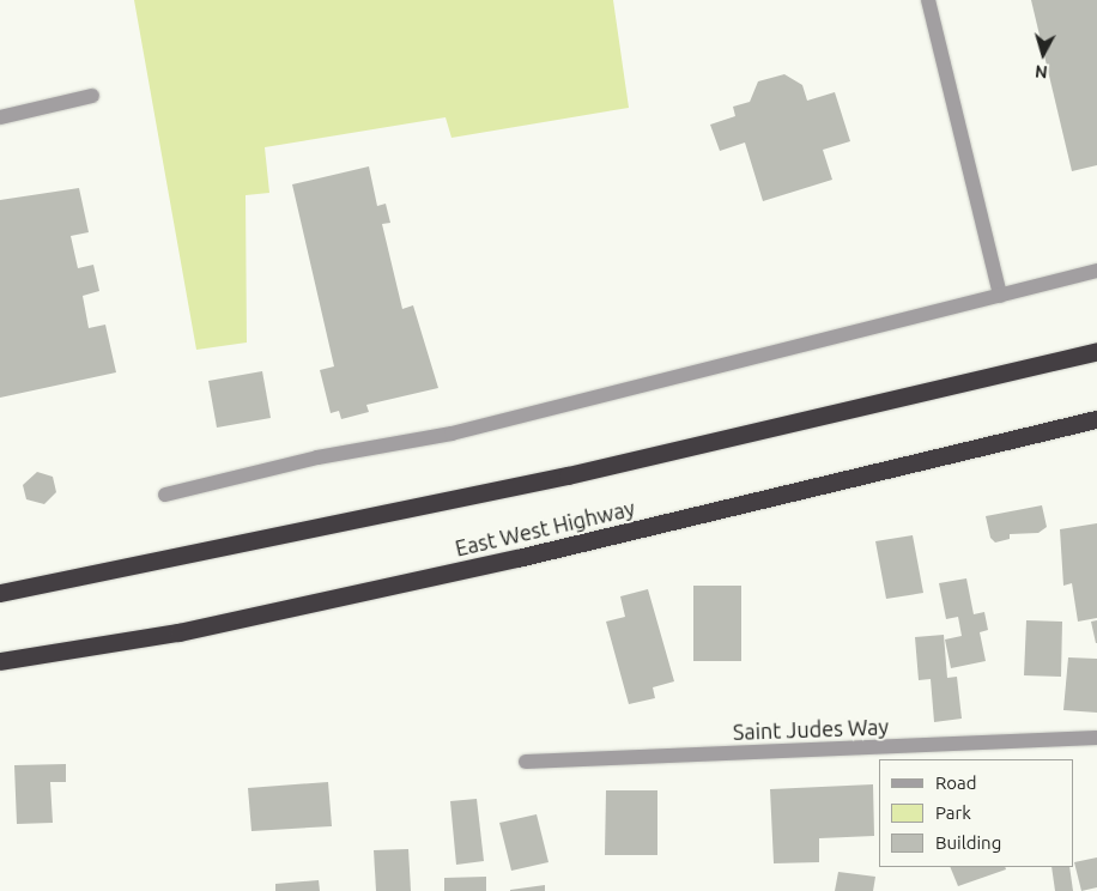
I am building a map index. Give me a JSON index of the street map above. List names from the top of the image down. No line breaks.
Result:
{"streets":{"highway":["East West Highway"],"street":["Saint Judes Way"]},"legend":["Road","Park","Building"],"north":"bottom"}
